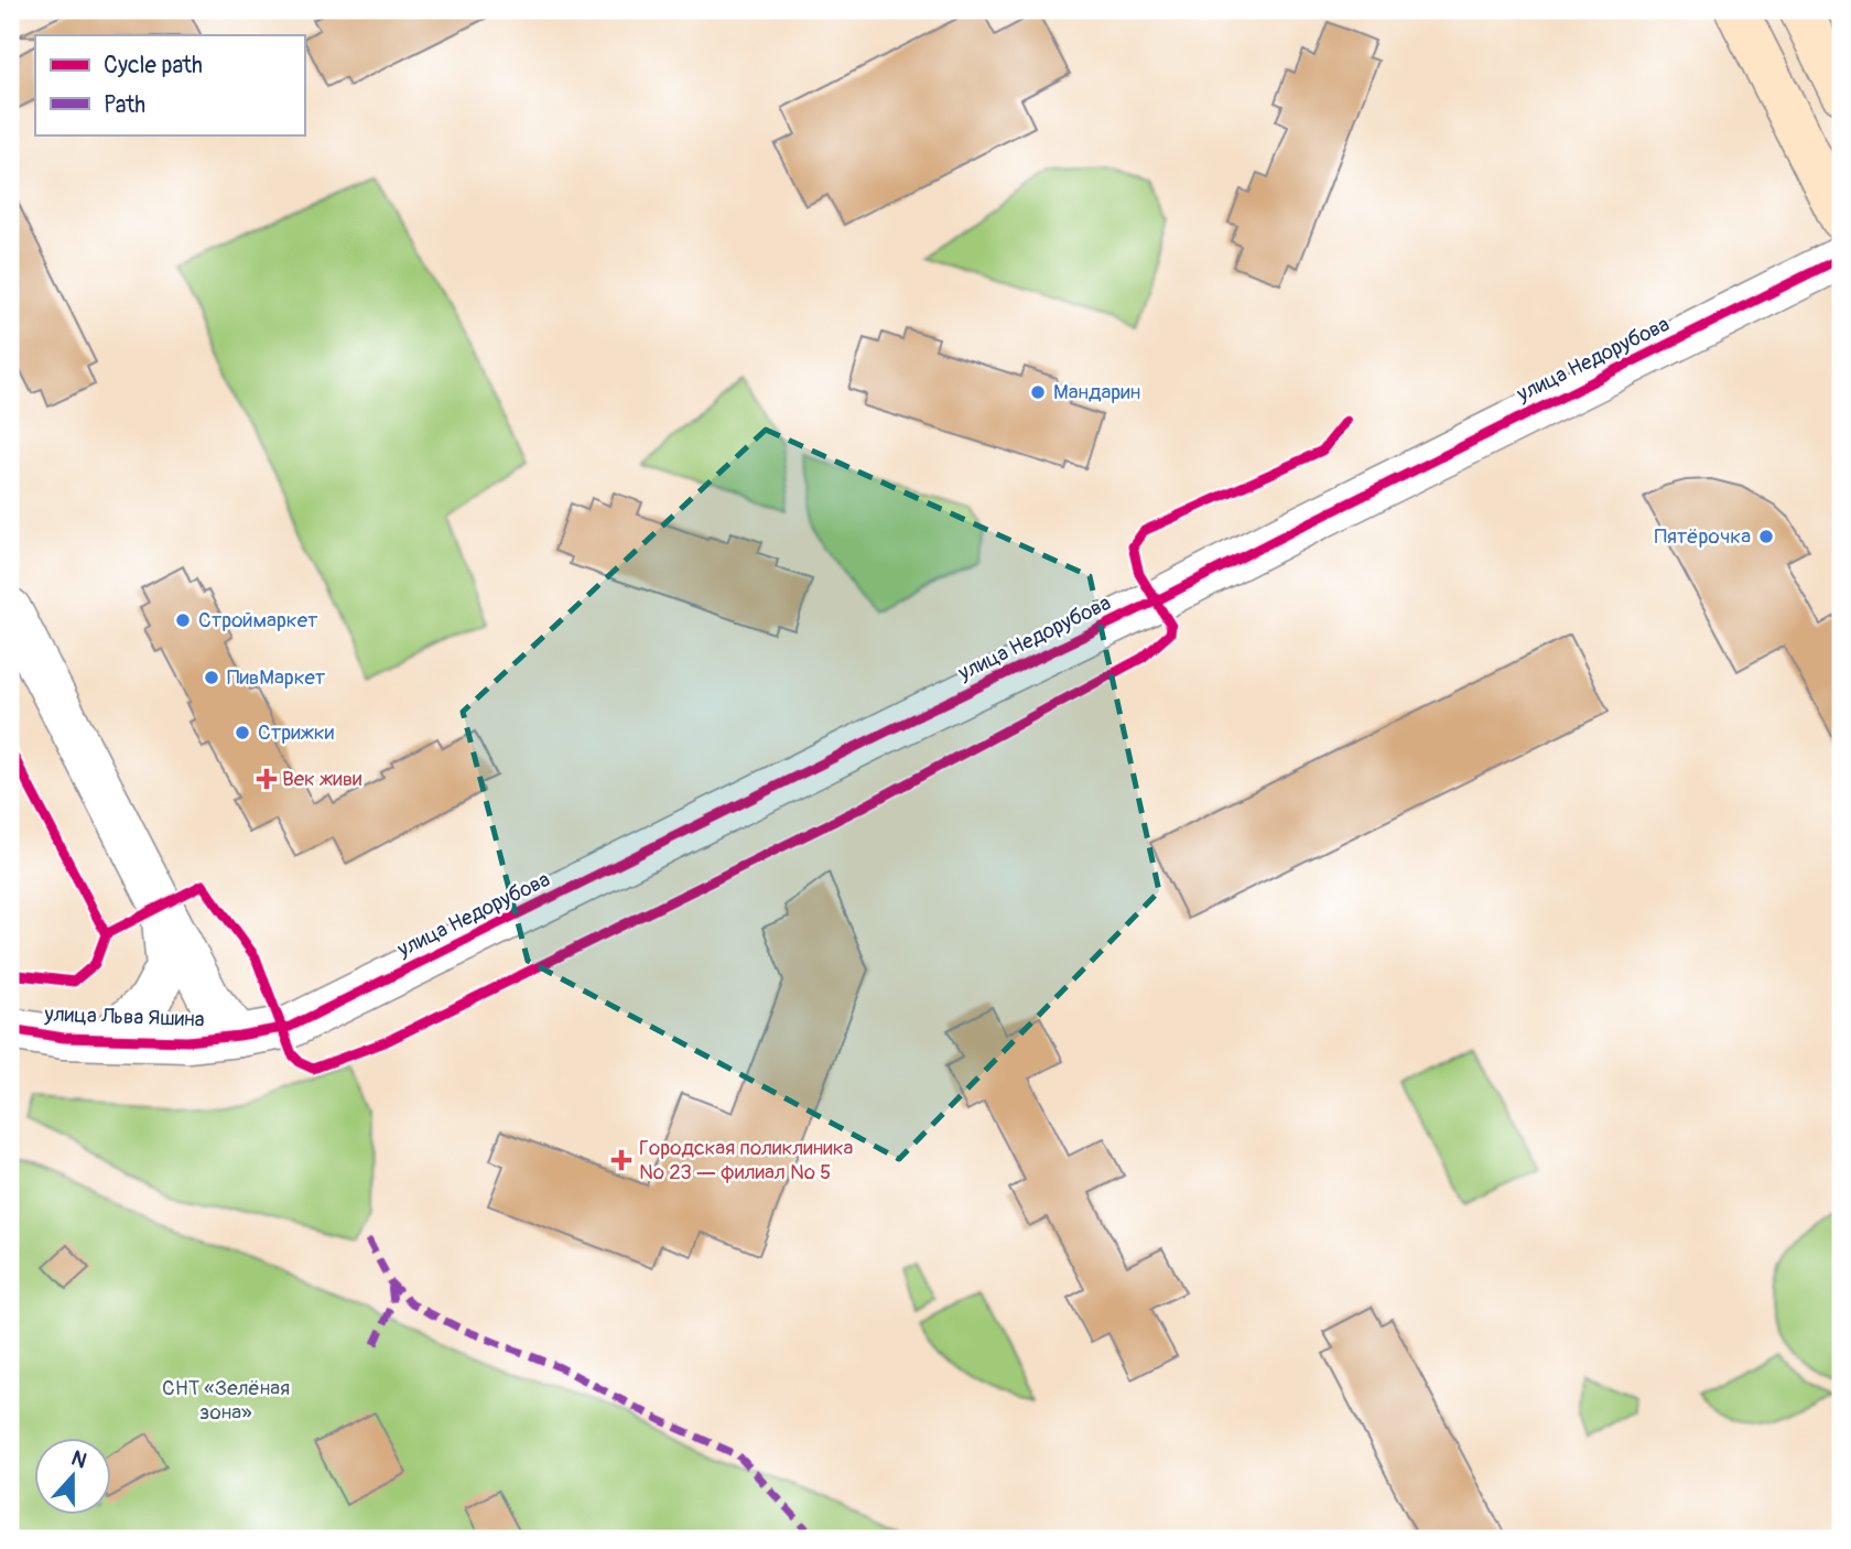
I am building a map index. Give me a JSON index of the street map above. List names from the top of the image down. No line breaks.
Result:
{"streets":{"street":["улица Недорубова","улица Льва Яшина"]},"crossings":[["улица Недорубова","улица Льва Яшина"]],"parks":["СНТ «Зелёная зона»"],"places":{"other":["Мандарин","Пятёрочка","Строймаркет","ПивМаркет","Стрижки"],"health":["Век живи","Городская поликлиника № 23 — филиал № 5"]},"legend":["Cycle path","Path"],"north":"top"}
